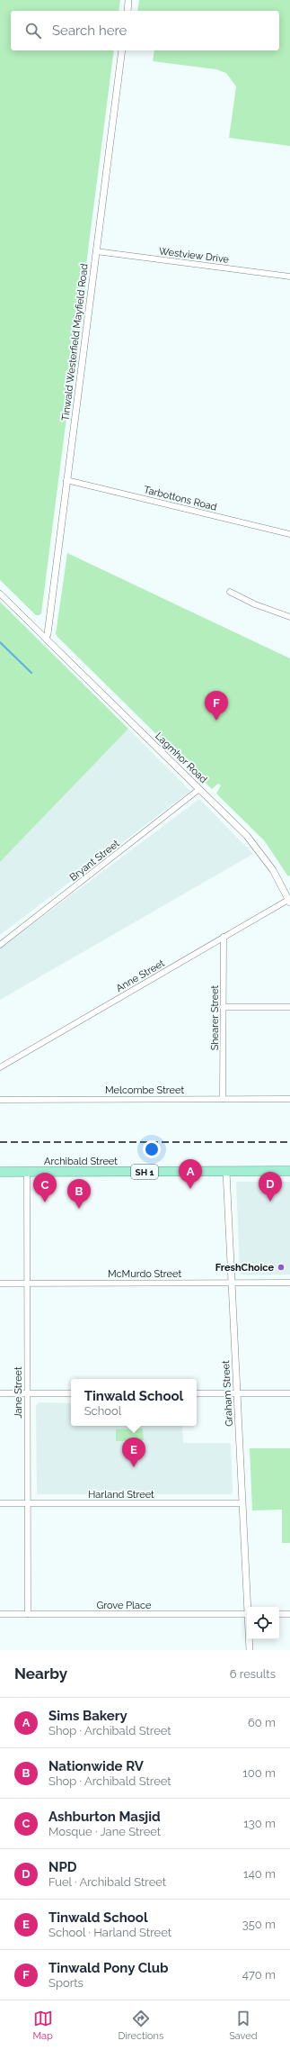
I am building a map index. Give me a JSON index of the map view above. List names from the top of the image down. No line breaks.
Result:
{"streets":{"highway":["Archibald Street","SH 1"],"street":["Westview Drive","Tinwald Westerfield Mayfield Road","Tarbottons Road","Lagmhor Road","Bryant Street","Anne Street","Shearer Street","Melcombe Street","McMurdo Street","Jane Street","Graham Street","Harland Street","Grove Place"]},"crossings":[["Westview Drive","Tinwald Westerfield Mayfield Road"],["Tinwald Westerfield Mayfield Road","Tarbottons Road"],["Tinwald Westerfield Mayfield Road","Lagmhor Road"],["Lagmhor Road","Bryant Street"],["Lagmhor Road","Anne Street"],["Anne Street","Shearer Street"],["Shearer Street","Melcombe Street"],["Archibald Street","Jane Street"],["Archibald Street","Graham Street"],["McMurdo Street","Jane Street"],["McMurdo Street","Graham Street"],["Jane Street","Harland Street"],["Jane Street","Grove Place"],["Graham Street","Harland Street"]],"places":["FreshChoice"],"page":{"search":"Search here","pins":["F","A","D","C","B","E"],"popup":["Tinwald School","School"],"heading":["Nearby","6 results"],"list":[{"mark":"A","name":"Sims Bakery","note":"Shop · Archibald Street","value":"60 m"},{"mark":"B","name":"Nationwide RV","note":"Shop · Archibald Street","value":"100 m"},{"mark":"C","name":"Ashburton Masjid","note":"Mosque · Jane Street","value":"130 m"},{"mark":"D","name":"NPD","note":"Fuel · Archibald Street","value":"140 m"},{"mark":"E","name":"Tinwald School","note":"School · Harland Street","value":"350 m"},{"mark":"F","name":"Tinwald Pony Club","note":"Sports","value":"470 m"}],"nav":["Map","Directions","Saved"]}}
